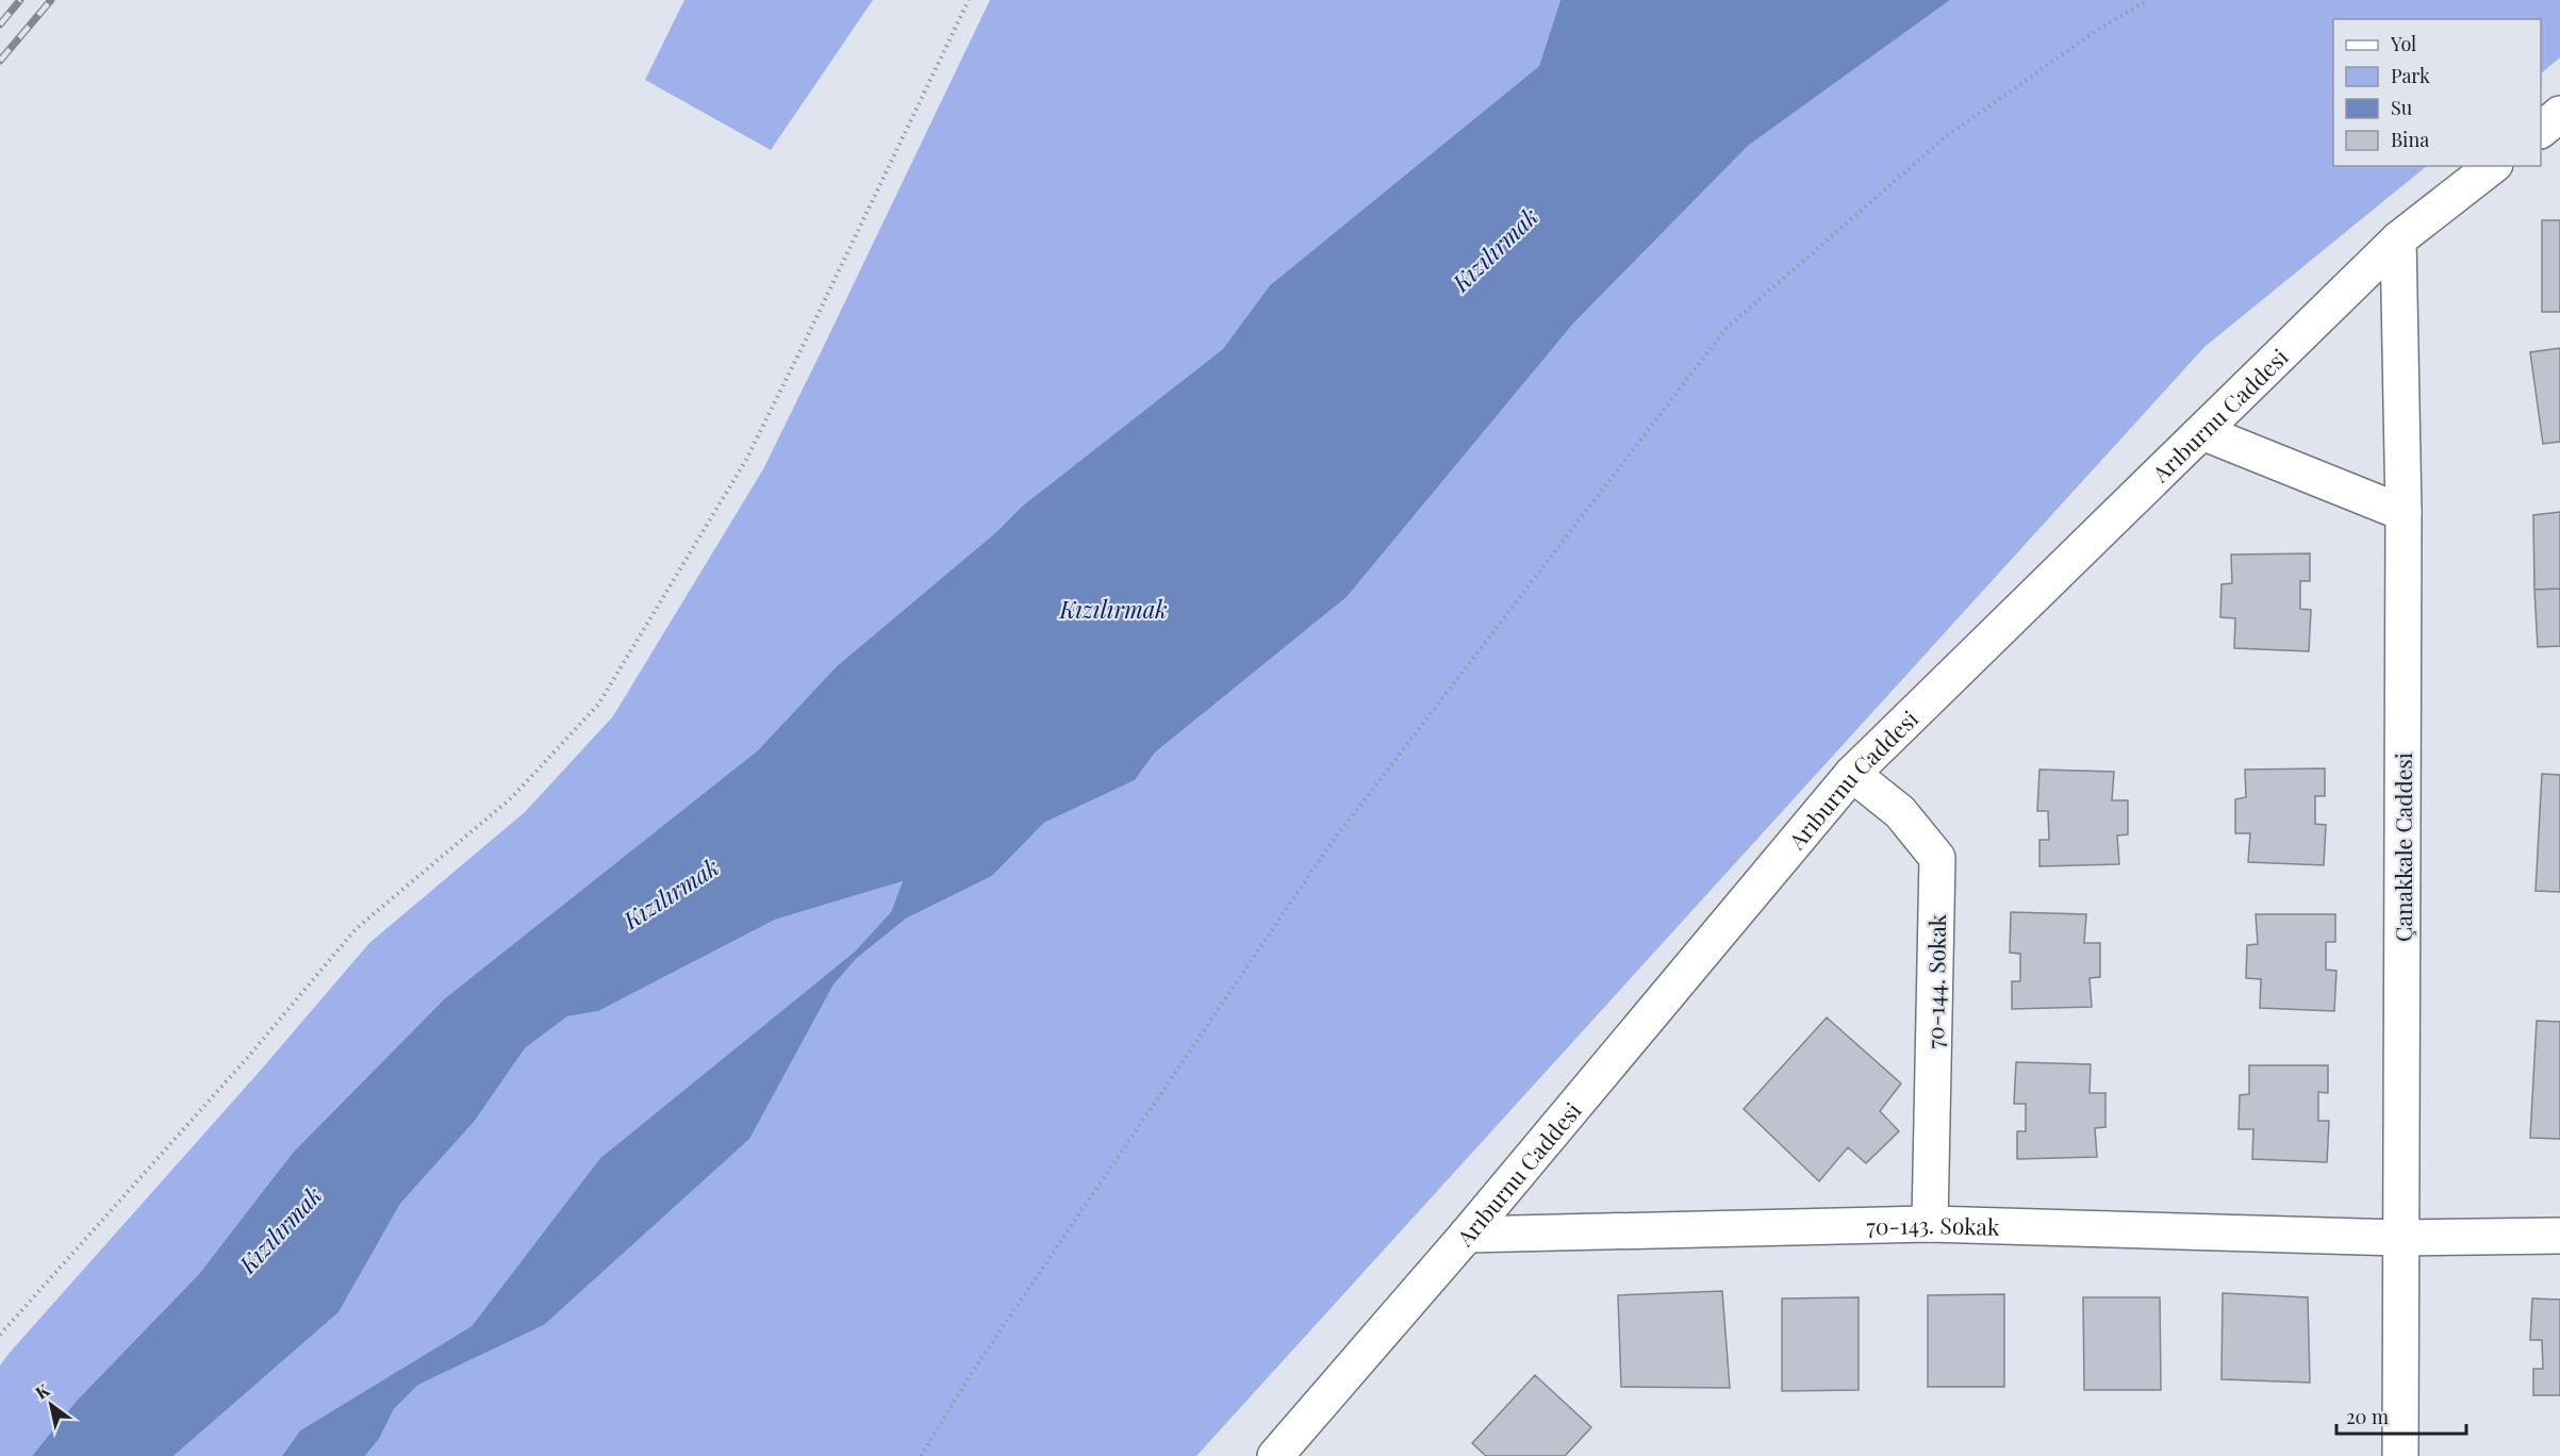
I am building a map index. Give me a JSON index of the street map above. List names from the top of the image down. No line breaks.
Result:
{"streets":{"street":["Arıburnu Caddesi","Çanakkale Caddesi","70-144. Sokak","70-143. Sokak"]},"crossings":[["Arıburnu Caddesi","Çanakkale Caddesi"],["Arıburnu Caddesi","70-144. Sokak"],["Arıburnu Caddesi","70-143. Sokak"],["Çanakkale Caddesi","70-143. Sokak"],["70-144. Sokak","70-143. Sokak"]],"water":["Kızılırmak"],"legend":["Yol","Park","Su","Bina"],"scale_bar":"20 m","north":"top left"}
